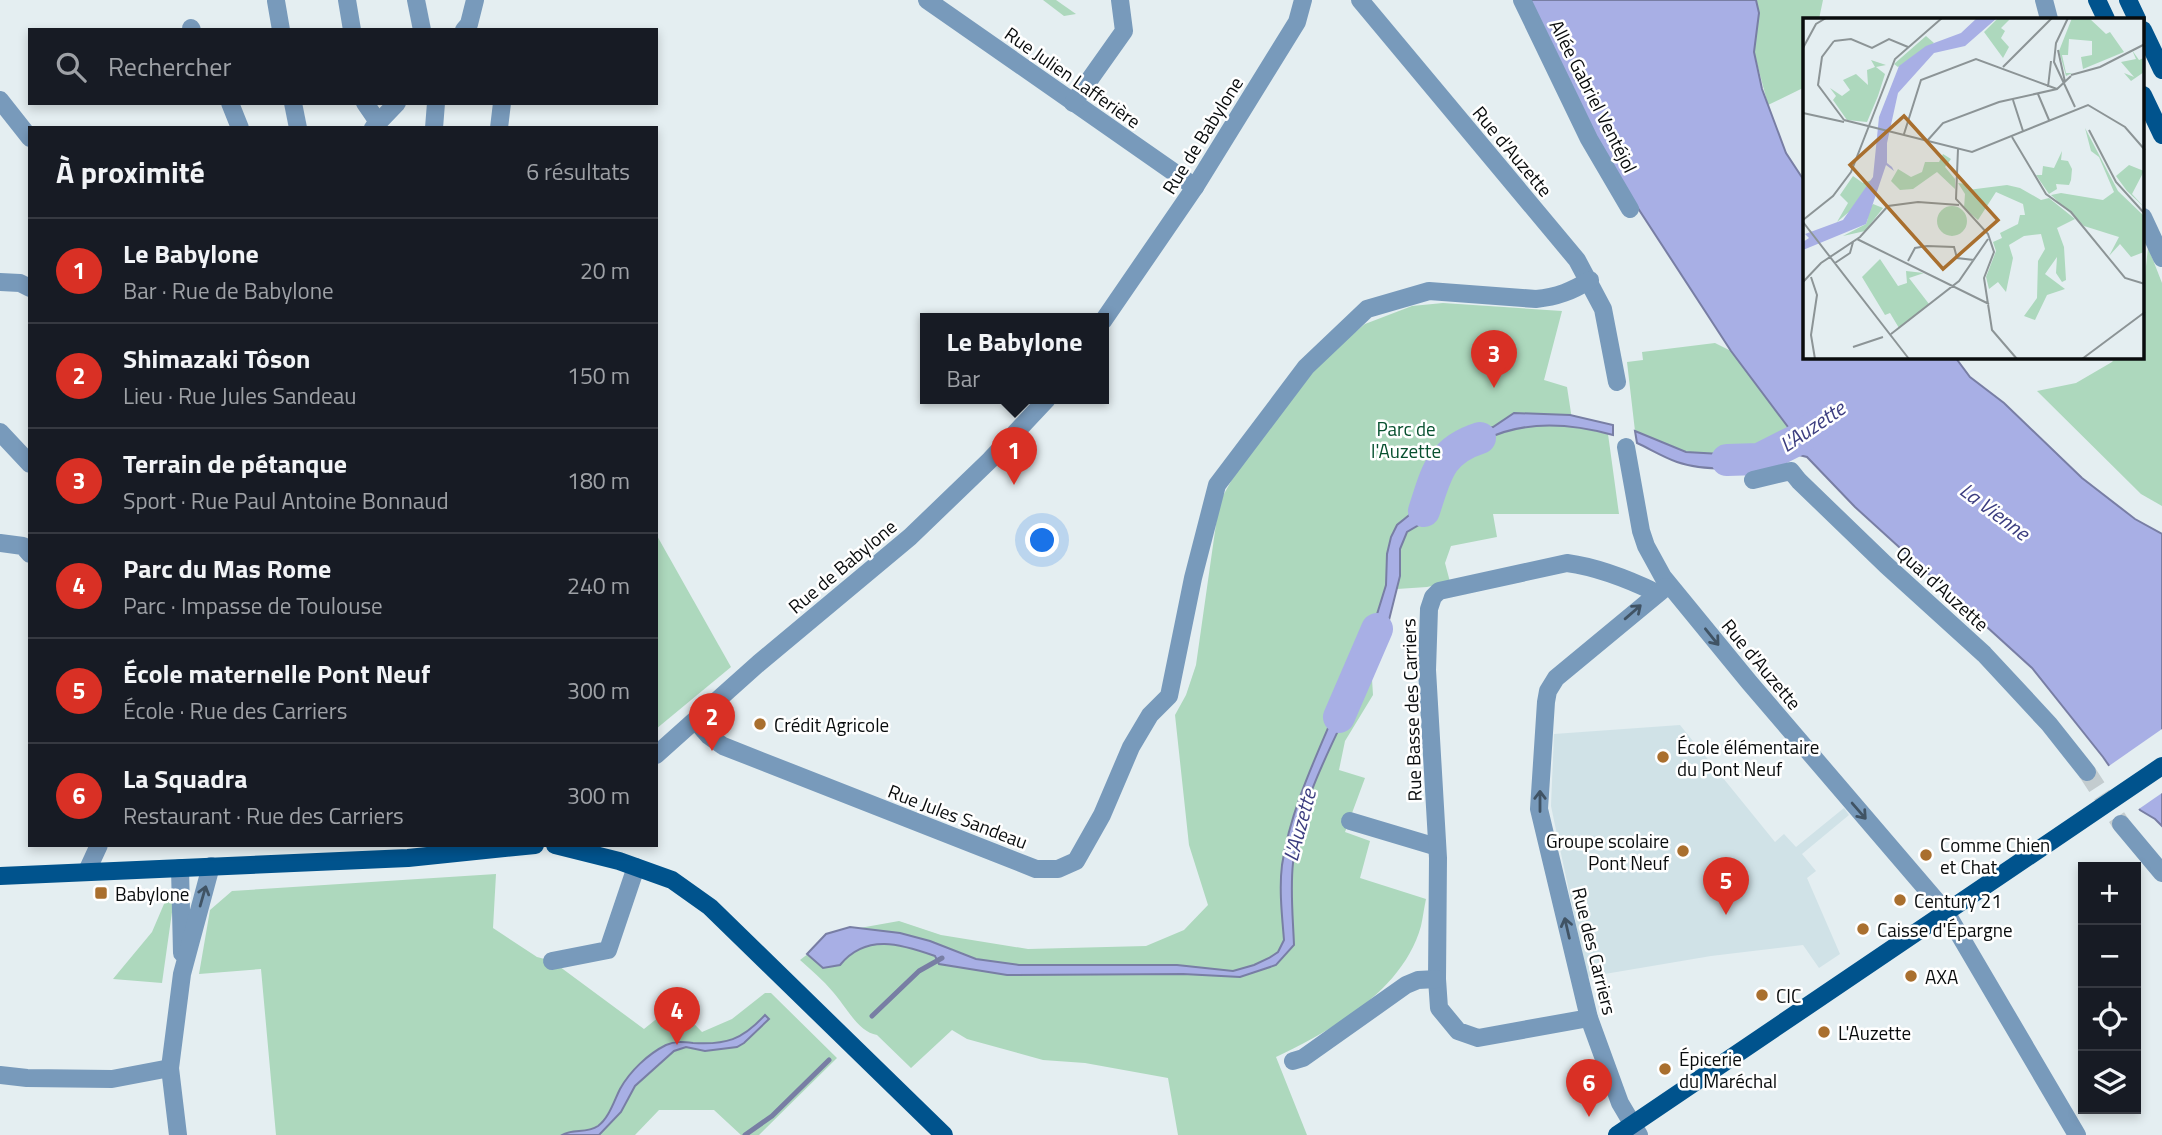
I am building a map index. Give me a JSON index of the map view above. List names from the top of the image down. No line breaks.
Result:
{"streets":{"street":["Rue Julien Lafferière","Allée Gabriel Ventéjol","Rue de Babylone","Rue d'Auzette","Quai d'Auzette","Rue Basse des Carriers","Rue Jules Sandeau","Rue des Carriers"]},"crossings":[["Rue Julien Lafferière","Rue de Babylone"],["Rue de Babylone","Rue Jules Sandeau"],["Rue d'Auzette","Rue Basse des Carriers"],["Rue d'Auzette","Rue Jules Sandeau"],["Rue d'Auzette","Rue des Carriers"],["Rue Basse des Carriers","Rue des Carriers"]],"one_way":["Rue des Carriers"],"water":["L'Auzette","La Vienne"],"parks":["Parc de l'Auzette"],"places":{"other":["Crédit Agricole","École élémentaire du Pont Neuf","Groupe scolaire Pont Neuf","Comme Chien et Chat","Century 21","Caisse d'Épargne","AXA","CIC","L'Auzette","Épicerie du Maréchal"],"transit":["Babylone"]},"page":{"search":"Rechercher","heading":["À proximité","6 résultats"],"list":[{"mark":"1","name":"Le Babylone","note":"Bar · Rue de Babylone","value":"20 m"},{"mark":"2","name":"Shimazaki Tôson","note":"Lieu · Rue Jules Sandeau","value":"150 m"},{"mark":"3","name":"Terrain de pétanque","note":"Sport · Rue Paul Antoine Bonnaud","value":"180 m"},{"mark":"4","name":"Parc du Mas Rome","note":"Parc · Impasse de Toulouse","value":"240 m"},{"mark":"5","name":"École maternelle Pont Neuf","note":"École · Rue des Carriers","value":"300 m"},{"mark":"6","name":"La Squadra","note":"Restaurant · Rue des Carriers","value":"300 m"}],"popup":["Le Babylone","Bar"],"pins":["3","1","2","5","4","6"],"map_buttons":["+","−"]}}
